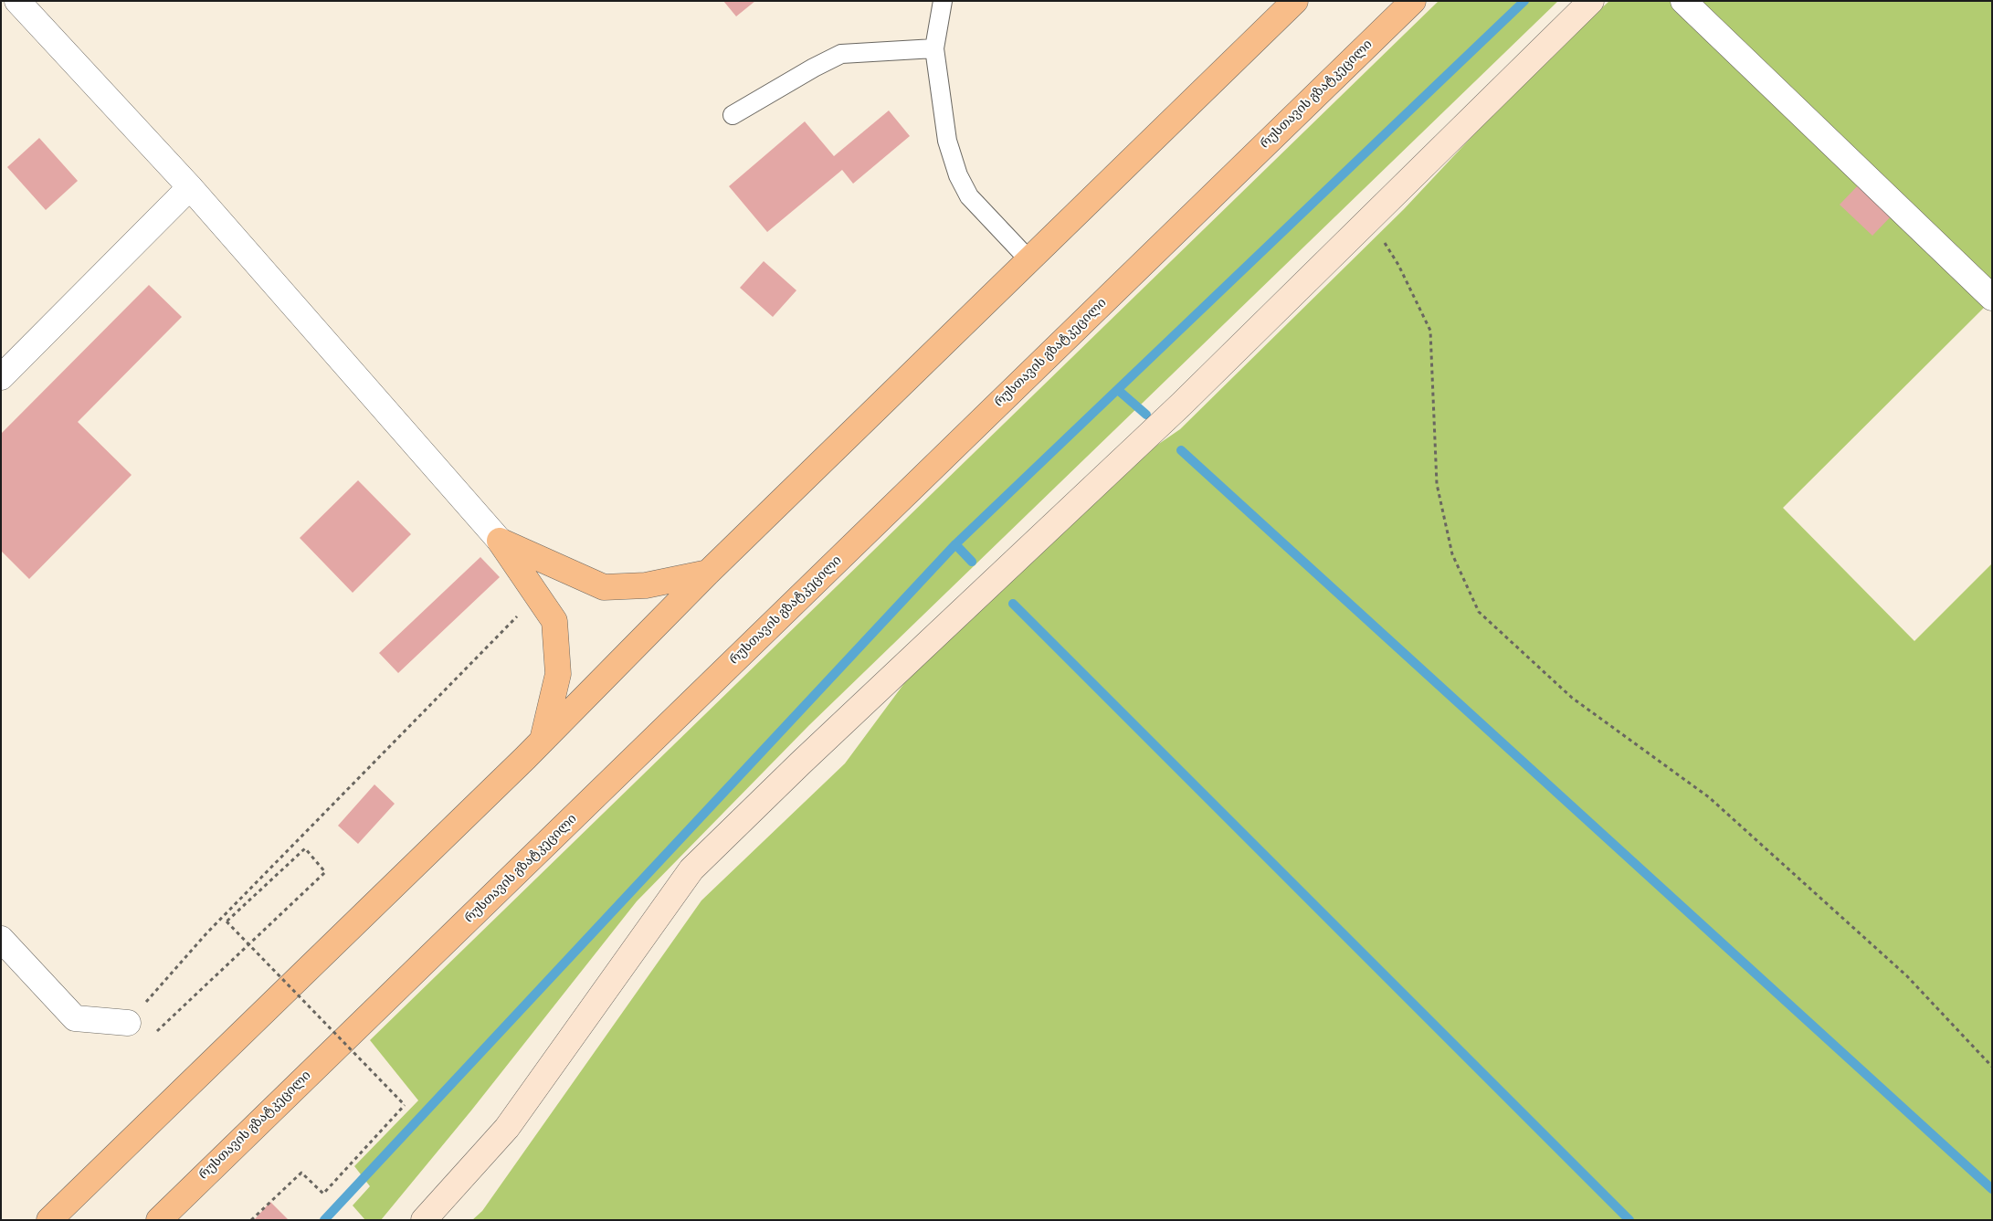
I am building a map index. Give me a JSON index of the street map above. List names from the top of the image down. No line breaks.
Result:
{"streets":{"highway":["რუსთავის გზატკეცილი"]}}
